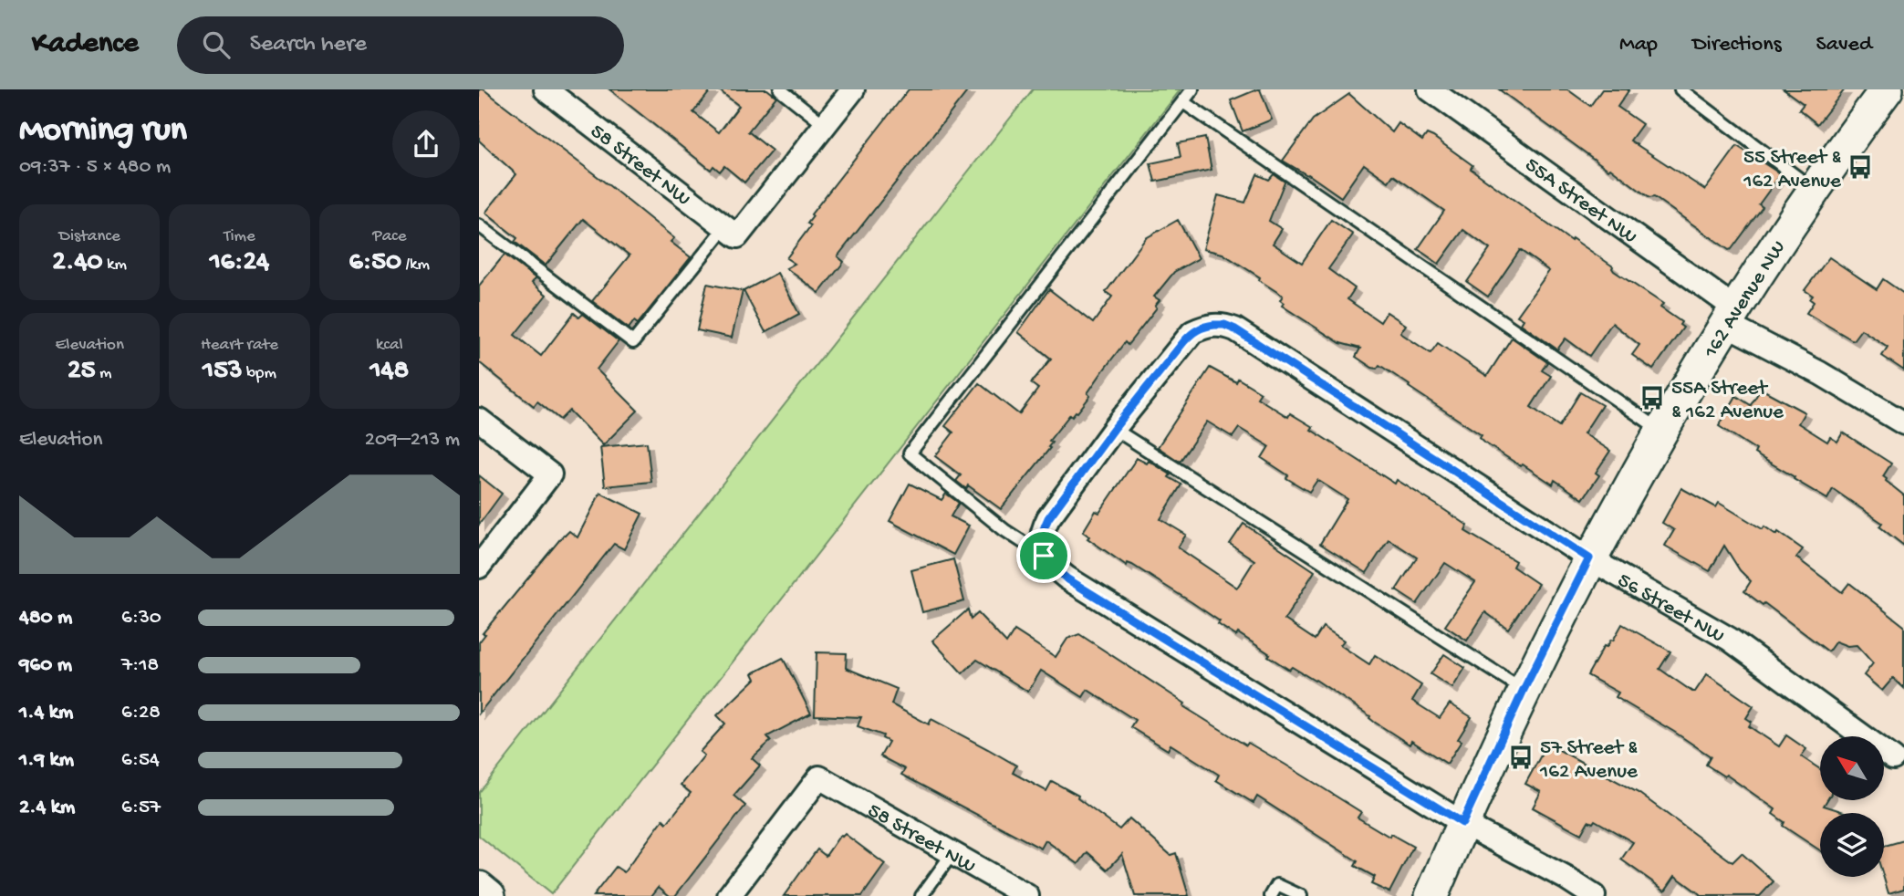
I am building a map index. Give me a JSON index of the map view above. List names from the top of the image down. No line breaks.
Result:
{"streets":{"street":["58 Street NW","55A Street NW","162 Avenue NW","56 Street NW"]},"crossings":[["55A Street NW","162 Avenue NW"],["162 Avenue NW","56 Street NW"]],"places":{"bus stop":["55 Street & 162 Avenue","55A Street & 162 Avenue","57 Street & 162 Avenue"]},"north":"top left","page":{"header":"Kadence","search":"Search here","nav":["Map","Directions","Saved"],"heading":["Morning run","09:37 · 5 × 480 m"],"stats":[["Distance","2.40 km"],["Time","16:24"],["Pace","6:50 /km"],["Elevation","25 m"],["Heart rate","153 bpm"],["kcal","148"]],"chart":["Elevation","209–213 m"],"list":[{"name":"480 m","note":"6:30"},{"name":"960 m","note":"7:18"},{"name":"1.4 km","note":"6:28"},{"name":"1.9 km","note":"6:54"},{"name":"2.4 km","note":"6:57"}]}}
